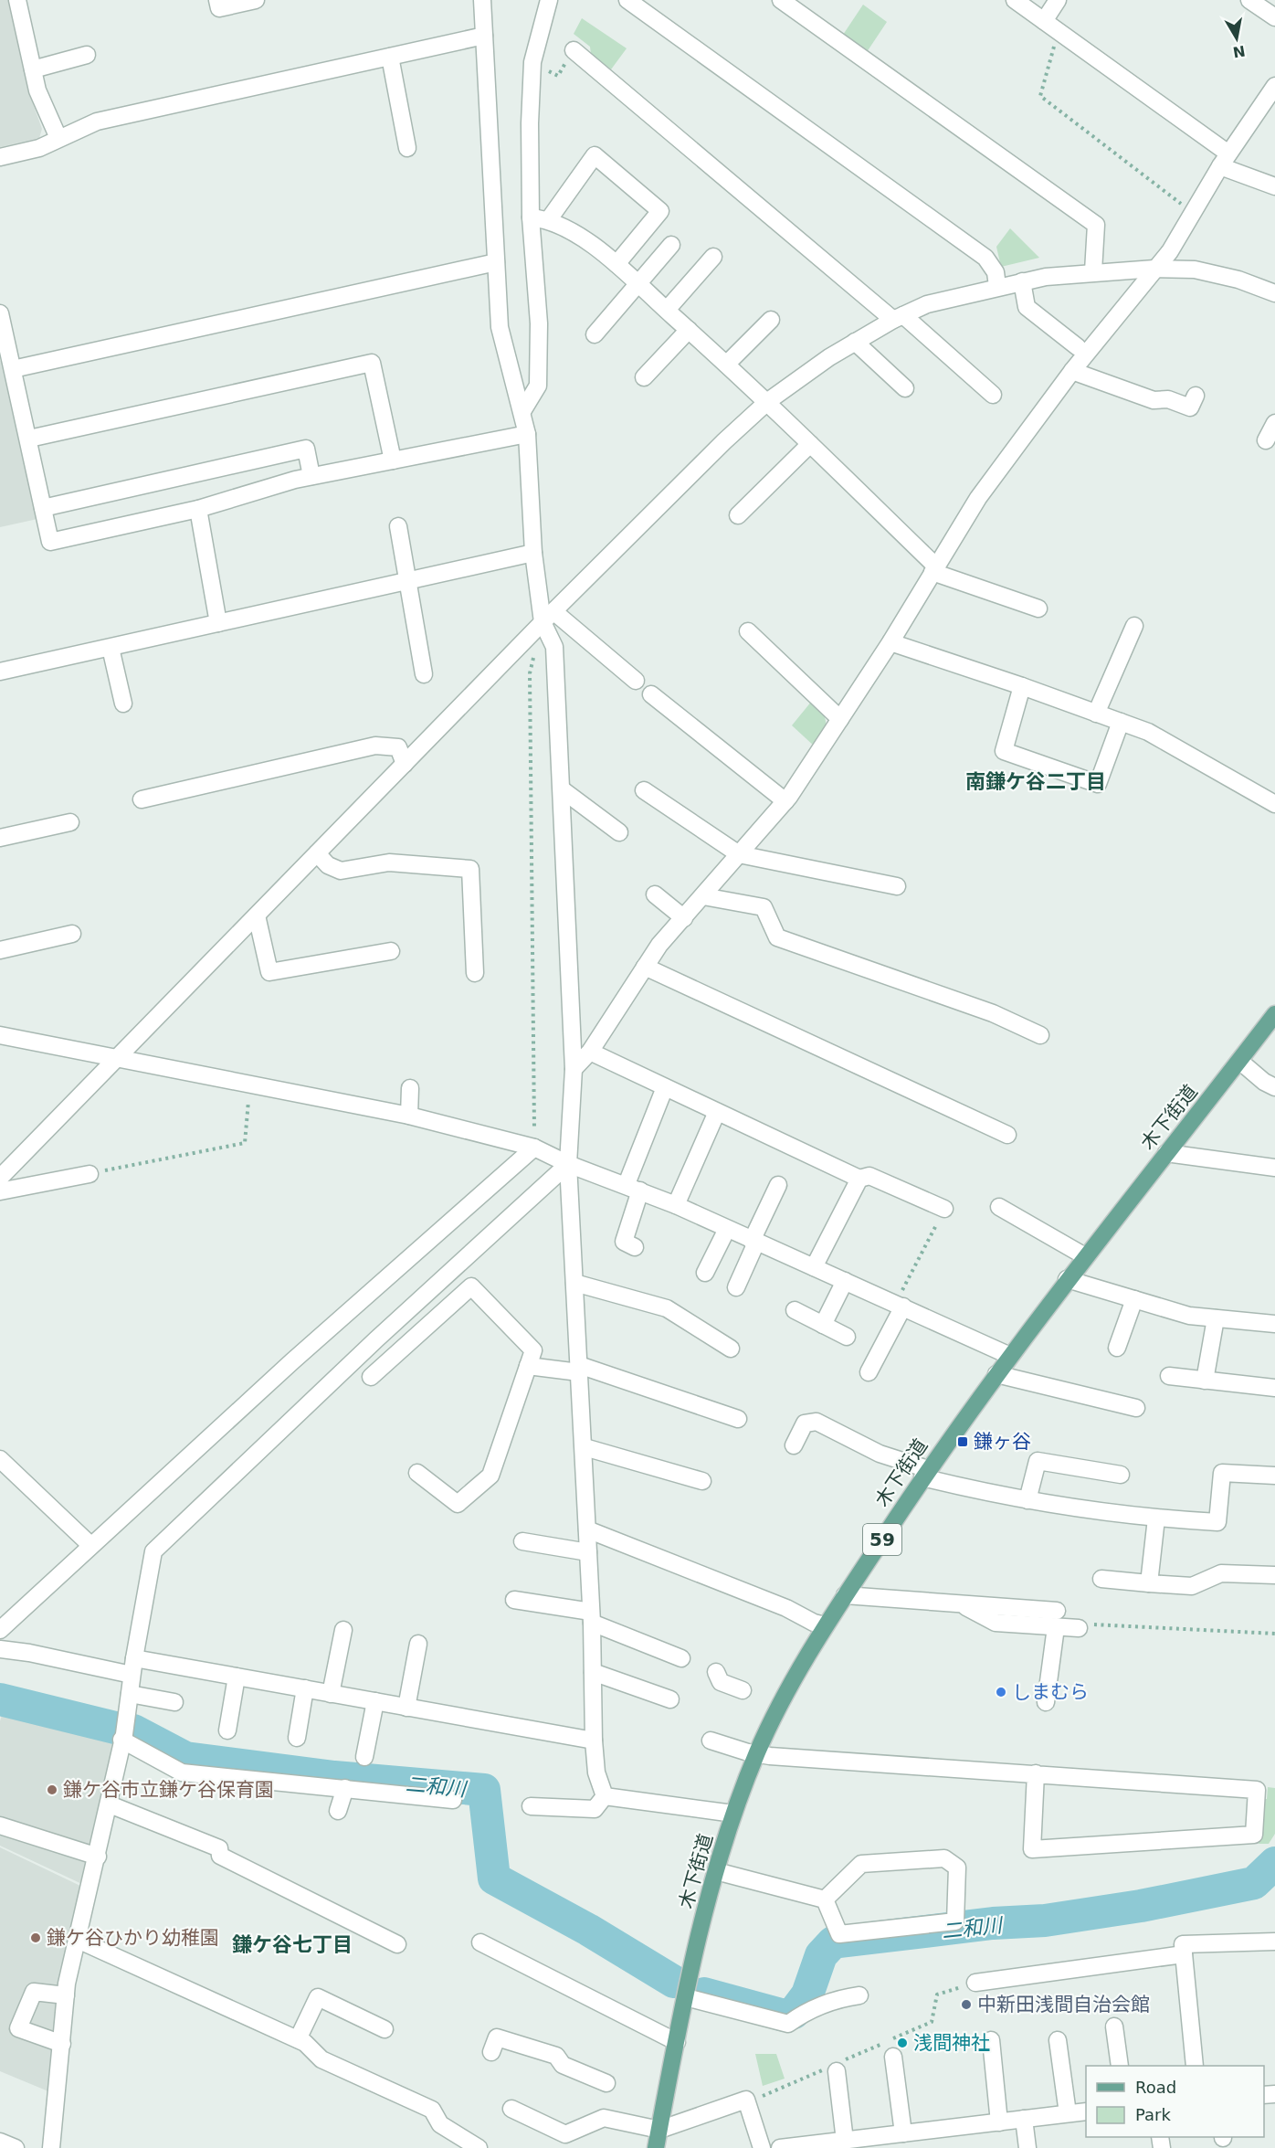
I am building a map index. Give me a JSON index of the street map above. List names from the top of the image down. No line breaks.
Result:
{"streets":{"main road":["木下街道","59"]},"districts":["南鎌ケ谷二丁目","鎌ケ谷七丁目"],"water":["二和川"],"places":{"transit":["鎌ヶ谷"],"other":["しまむら","鎌ケ谷市立鎌ケ谷保育園","鎌ケ谷ひかり幼稚園","中新田浅間自治会館","浅間神社"]},"legend":["Road","Park"],"north":"bottom"}
